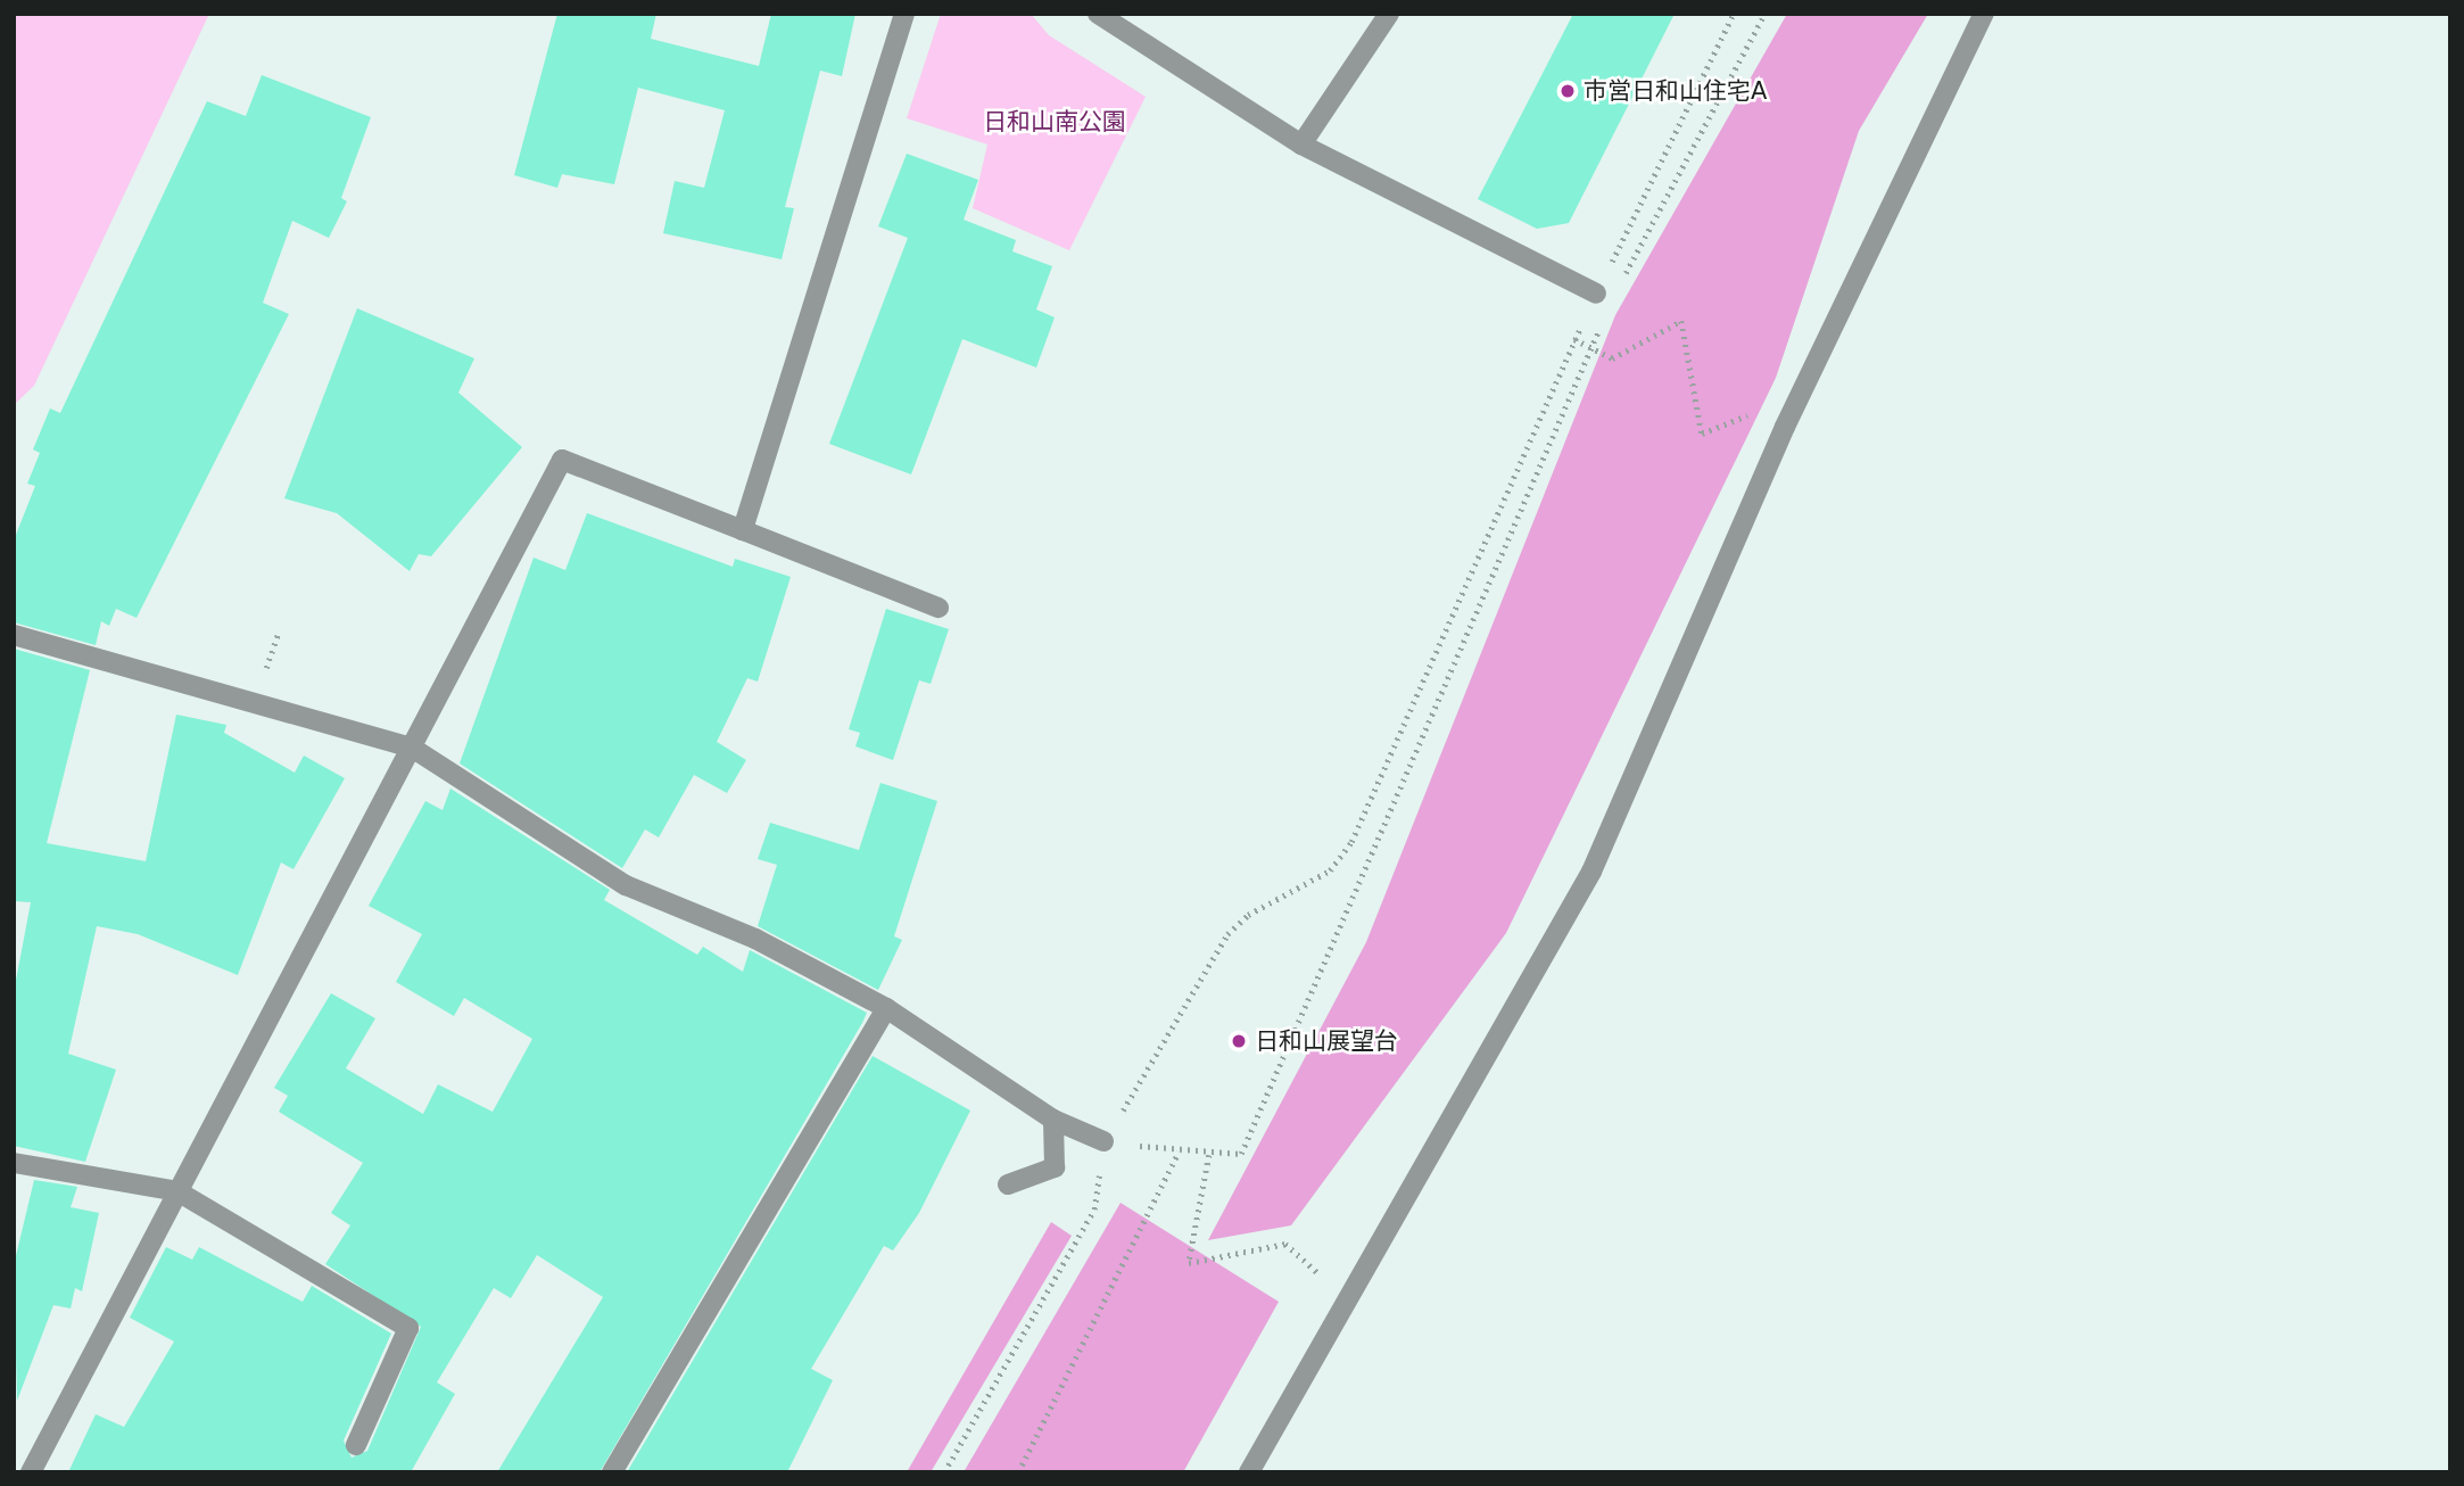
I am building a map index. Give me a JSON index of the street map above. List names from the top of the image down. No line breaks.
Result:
{"parks":["日和山南公園"],"places":["市営日和山住宅A","日和山展望台"]}
